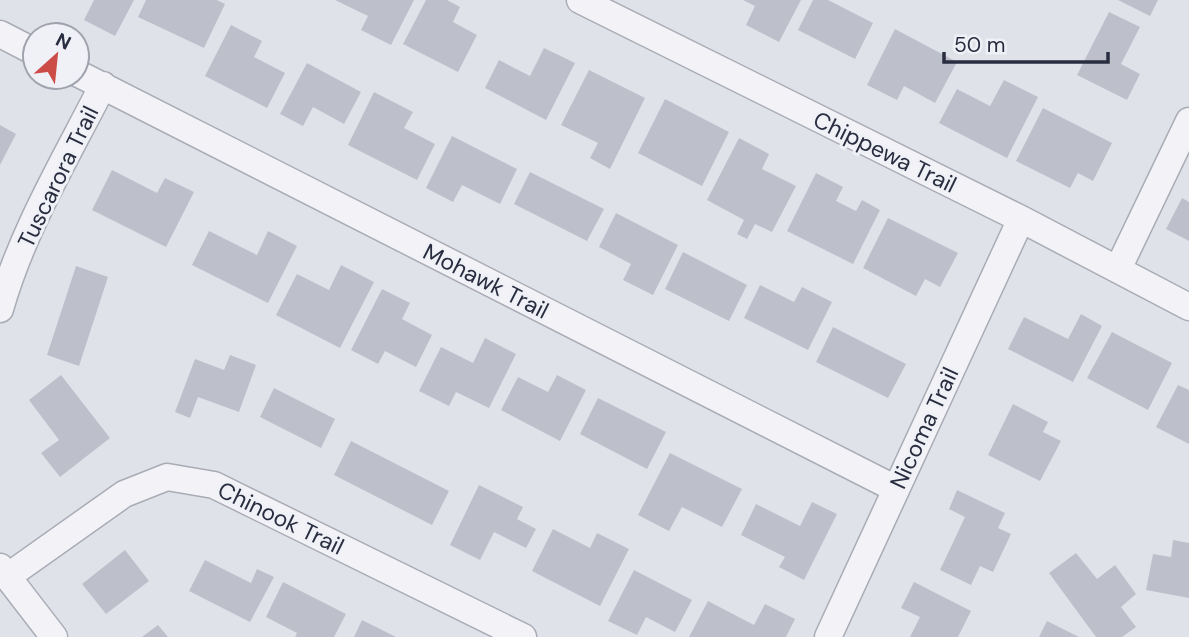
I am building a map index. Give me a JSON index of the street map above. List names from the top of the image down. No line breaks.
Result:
{"streets":{"street":["Chippewa Trail","Tuscarora Trail","Mohawk Trail","Nicoma Trail","Chinook Trail"]},"crossings":[["Chippewa Trail","Nicoma Trail"],["Tuscarora Trail","Mohawk Trail"],["Mohawk Trail","Nicoma Trail"]],"scale_bar":"50 m","north":"top right"}
